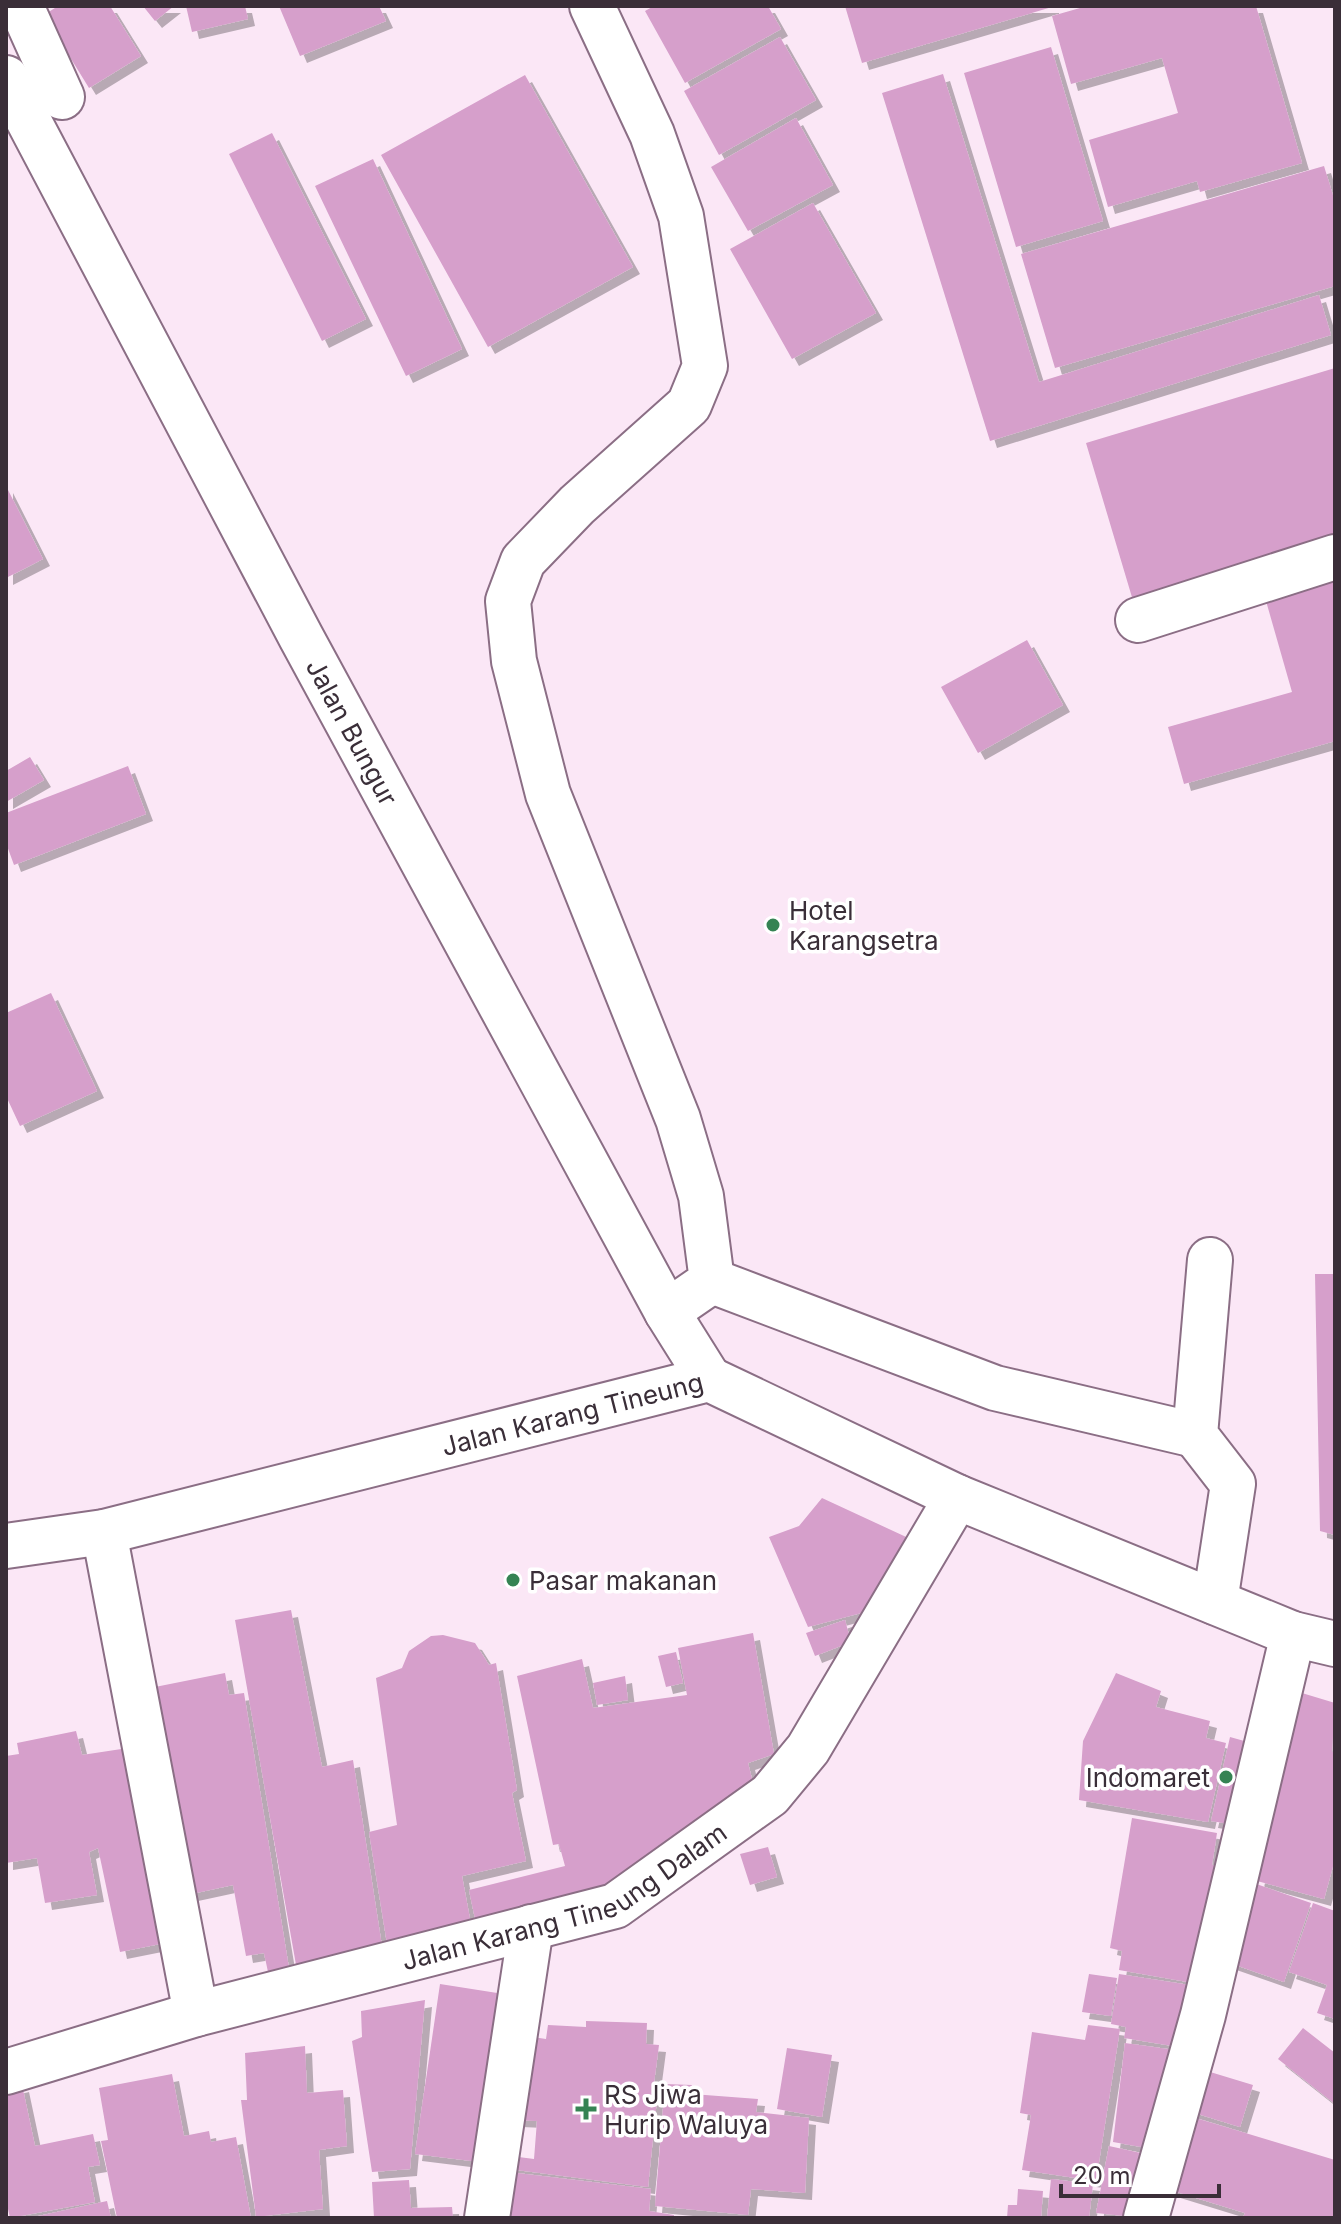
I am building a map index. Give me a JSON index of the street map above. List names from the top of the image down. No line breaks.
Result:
{"streets":{"street":["Jalan Bungur","Jalan Karang Tineung","Jalan Karang Tineung Dalam"]},"crossings":[["Jalan Bungur","Jalan Karang Tineung"],["Jalan Karang Tineung","Jalan Karang Tineung Dalam"]],"places":{"other":["Hotel Karangsetra","Pasar makanan","Indomaret"],"health":["RS Jiwa Hurip Waluya"]},"scale_bar":"20 m"}
